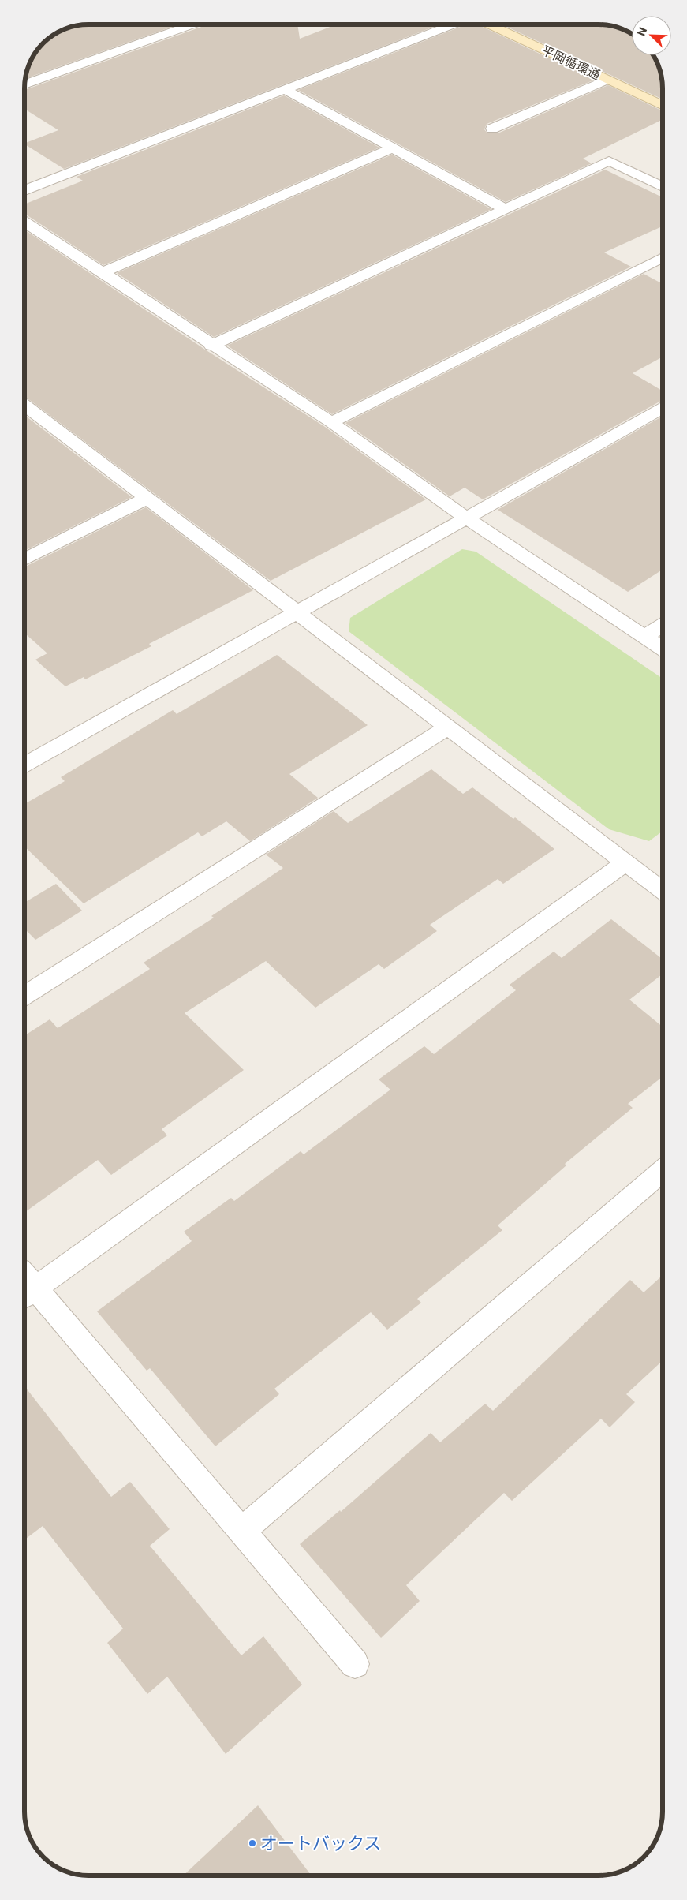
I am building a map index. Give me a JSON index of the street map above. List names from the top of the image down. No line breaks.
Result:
{"streets":{"street":["平岡循環通"]},"places":["オートバックス"],"north":"top left"}
